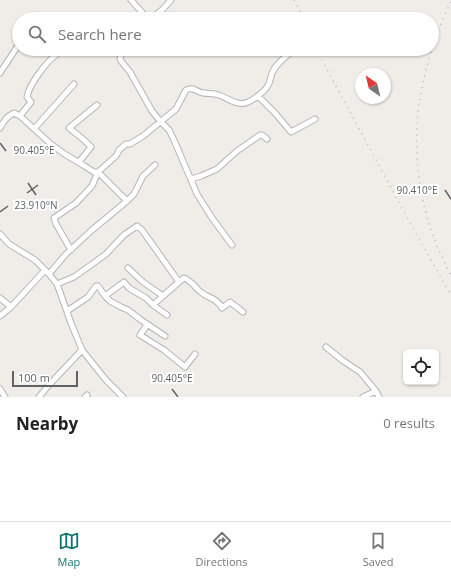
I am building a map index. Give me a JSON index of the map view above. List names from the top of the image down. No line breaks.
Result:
{"scale_bar":"100 m","north":"top left","page":{"search":"Search here","scale":"100 m","heading":["Nearby","0 results"],"nav":["Map","Directions","Saved"]},"coordinates":["90.405°E","90.410°E","23.910°N"]}
